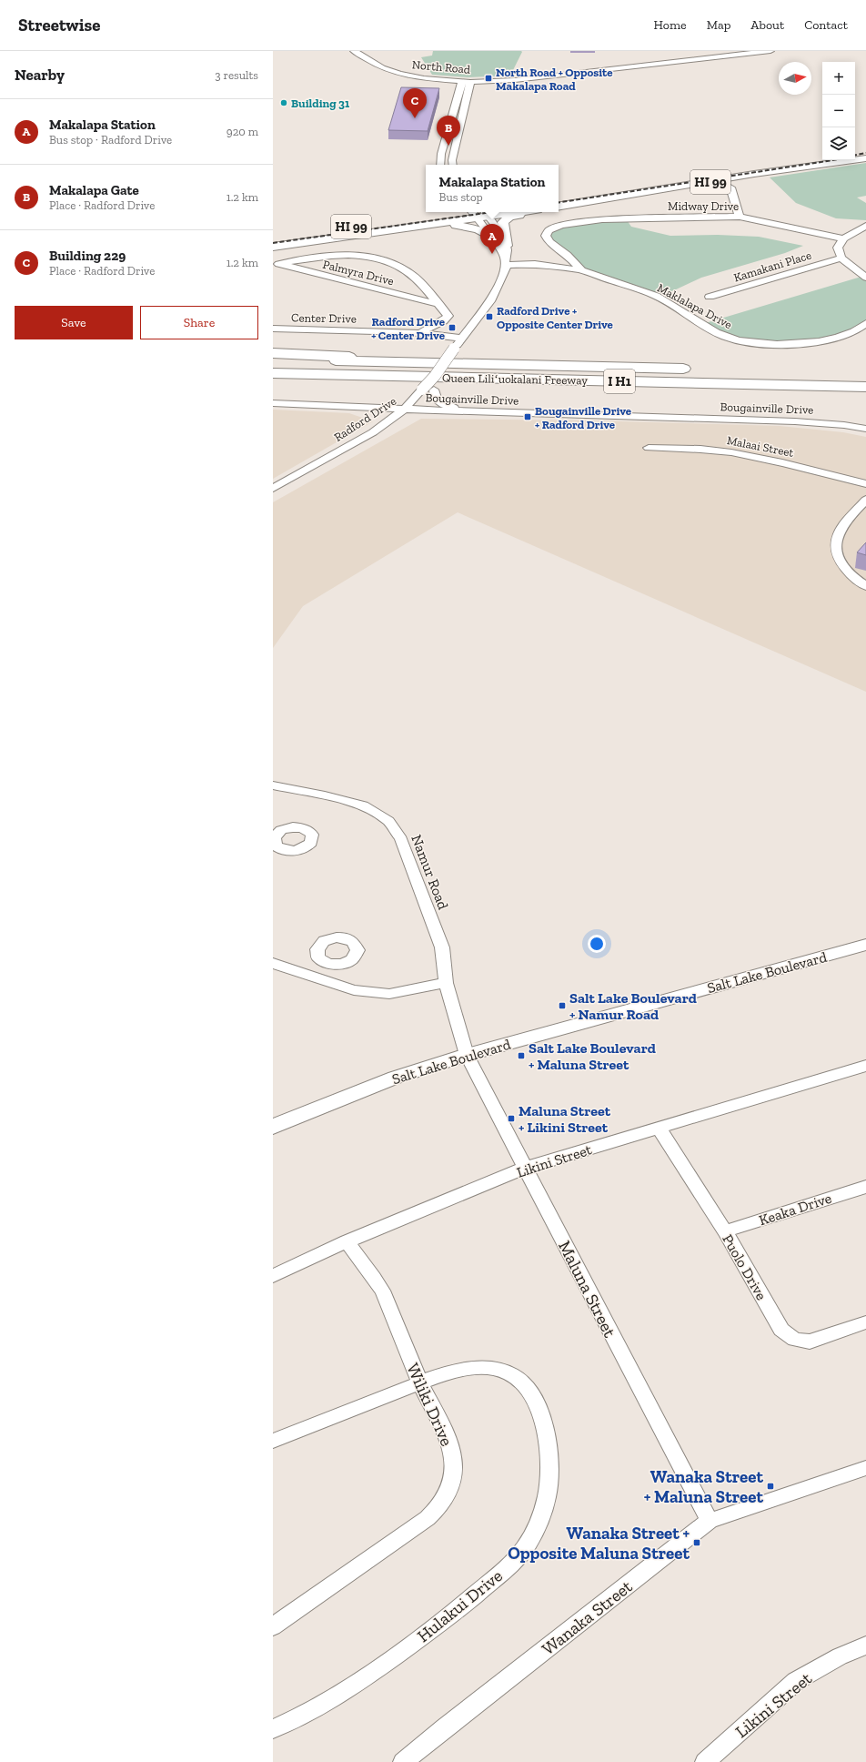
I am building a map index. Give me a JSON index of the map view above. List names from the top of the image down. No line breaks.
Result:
{"streets":{"highway":["Queen Liliʻuokalani Freeway","I H1"],"main road":["HI 99","Salt Lake Boulevard"],"street":["North Road","Midway Drive","Kamakani Place","Palmyra Drive","Maklalapa Drive","Center Drive","Bougainville Drive","Radford Drive","Malaai Street","Namur Road","Likini Street","Keaka Drive","Puolo Drive","Maluna Street","Wiliki Drive","Hulakui Drive","Wanaka Street"]},"crossings":[["Midway Drive","Maklalapa Drive"],["Center Drive","Radford Drive"],["Bougainville Drive","Radford Drive"],["Namur Road","Salt Lake Boulevard"],["Namur Road","Maluna Street"],["Salt Lake Boulevard","Maluna Street"],["Likini Street","Puolo Drive"],["Likini Street","Maluna Street"],["Likini Street","Wiliki Drive"],["Keaka Drive","Puolo Drive"],["Maluna Street","Wanaka Street"],["Wiliki Drive","Hulakui Drive"]],"places":{"transit":["North Road + Opposite Makalapa Road","Radford Drive + Opposite Center Drive","Radford Drive + Center Drive","Bougainville Drive + Radford Drive","Salt Lake Boulevard + Namur Road","Salt Lake Boulevard + Maluna Street","Maluna Street + Likini Street","Wanaka Street + Maluna Street","Wanaka Street + Opposite Maluna Street"],"other":["Building 31"]},"north":"right","page":{"header":"Streetwise","nav":["Home","Map","About","Contact"],"heading":["Nearby","3 results"],"map_buttons":["+","−"],"pins":["C","B","A"],"list":[{"mark":"A","name":"Makalapa Station","note":"Bus stop · Radford Drive","value":"920 m"},{"mark":"B","name":"Makalapa Gate","note":"Place · Radford Drive","value":"1.2 km"},{"mark":"C","name":"Building 229","note":"Place · Radford Drive","value":"1.2 km"}],"popup":["Makalapa Station","Bus stop"],"buttons":["Save","Share"]}}
